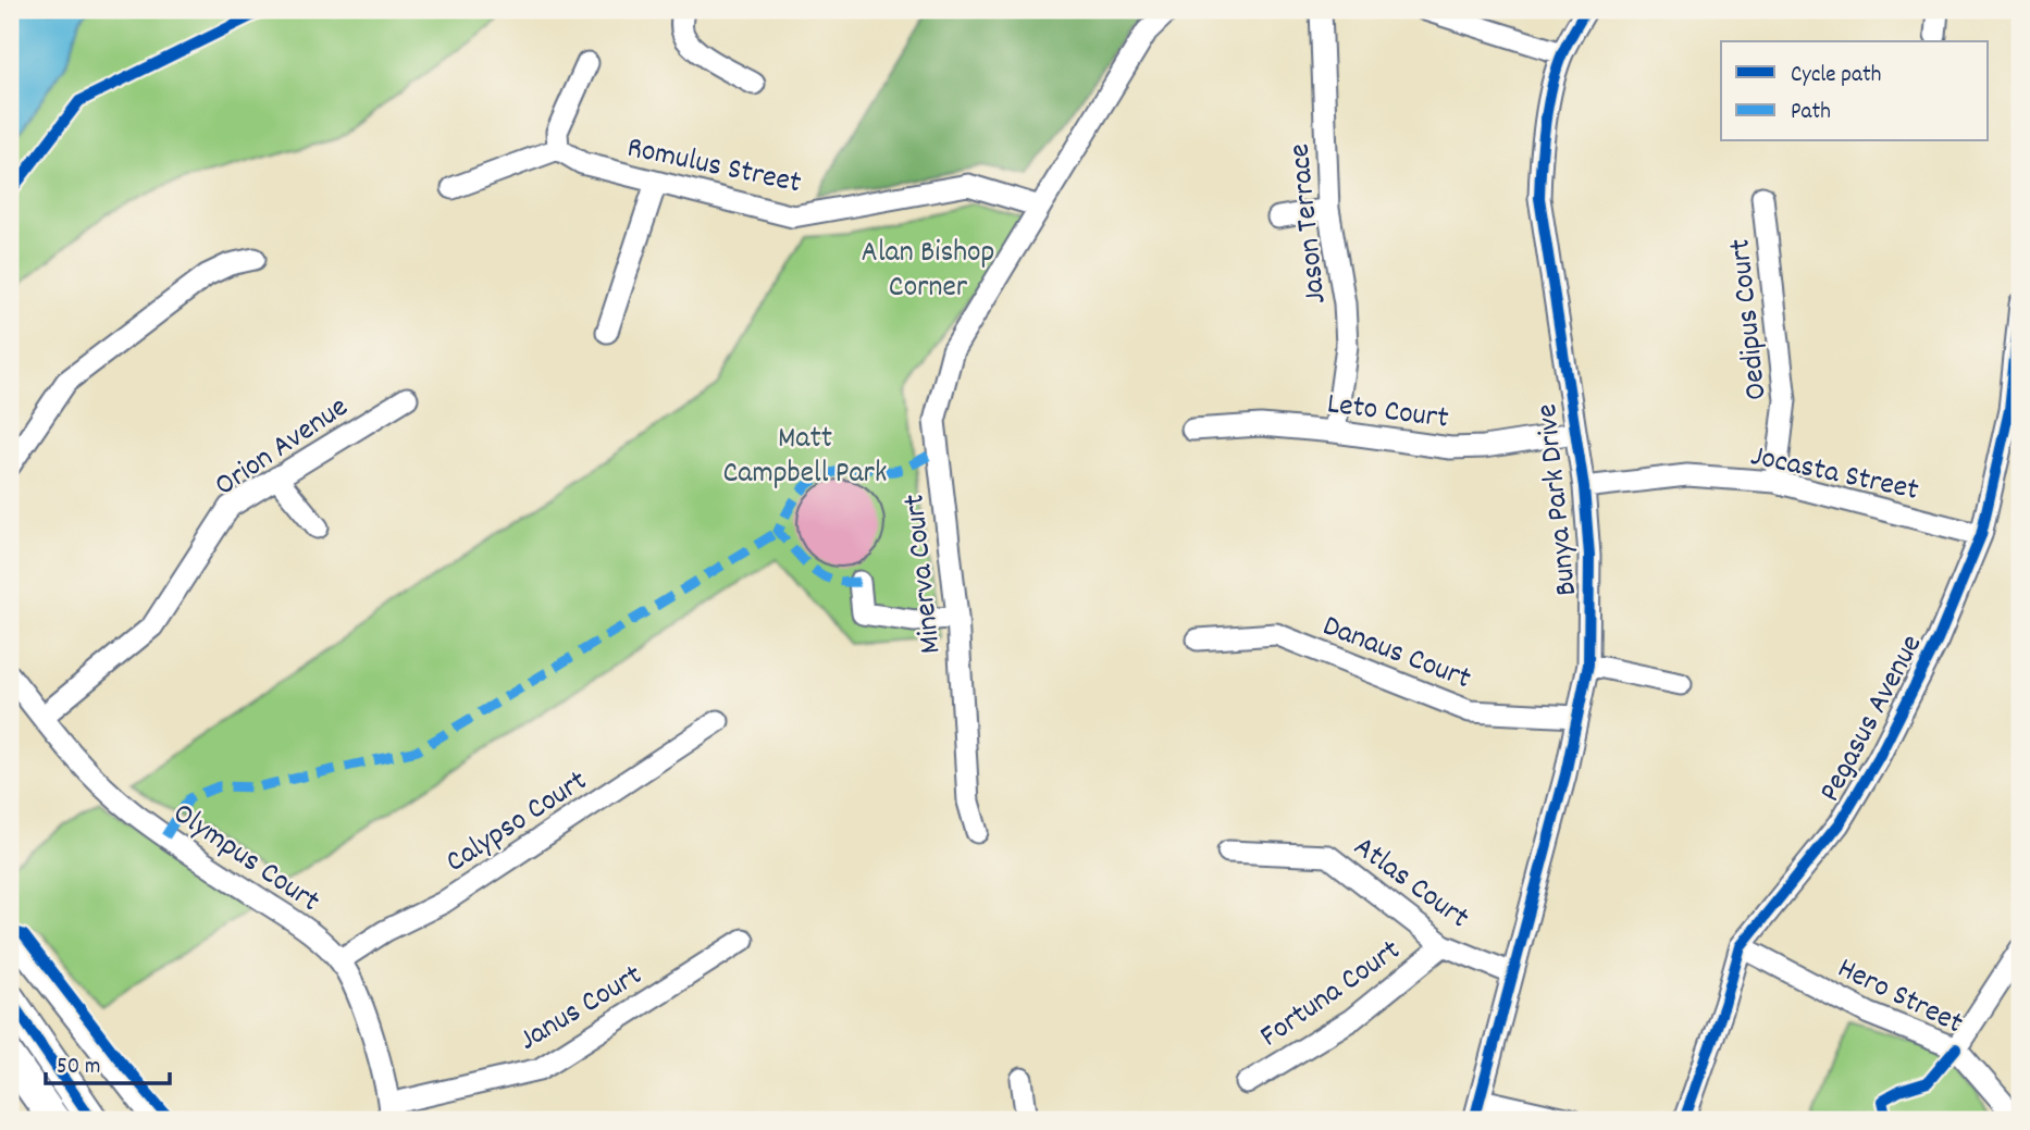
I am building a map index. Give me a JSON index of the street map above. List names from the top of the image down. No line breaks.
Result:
{"streets":{"street":["Romulus Street","Jason Terrace","Oedipus Court","Leto Court","Orion Avenue","Jocasta Street","Bunya Park Drive","Minerva Court","Danaus Court","Pegasus Avenue","Calypso Court","Olympus Court","Atlas Court","Fortuna Court","Hero Street","Janus Court"]},"crossings":[["Romulus Street","Minerva Court"],["Jason Terrace","Leto Court"],["Oedipus Court","Jocasta Street"],["Leto Court","Bunya Park Drive"],["Orion Avenue","Olympus Court"],["Jocasta Street","Bunya Park Drive"],["Jocasta Street","Pegasus Avenue"],["Bunya Park Drive","Danaus Court"],["Bunya Park Drive","Atlas Court"],["Pegasus Avenue","Hero Street"],["Calypso Court","Olympus Court"],["Olympus Court","Janus Court"],["Atlas Court","Fortuna Court"]],"parks":["Alan Bishop Corner","Matt Campbell Park"],"legend":["Cycle path","Path"],"scale_bar":"50 m"}
